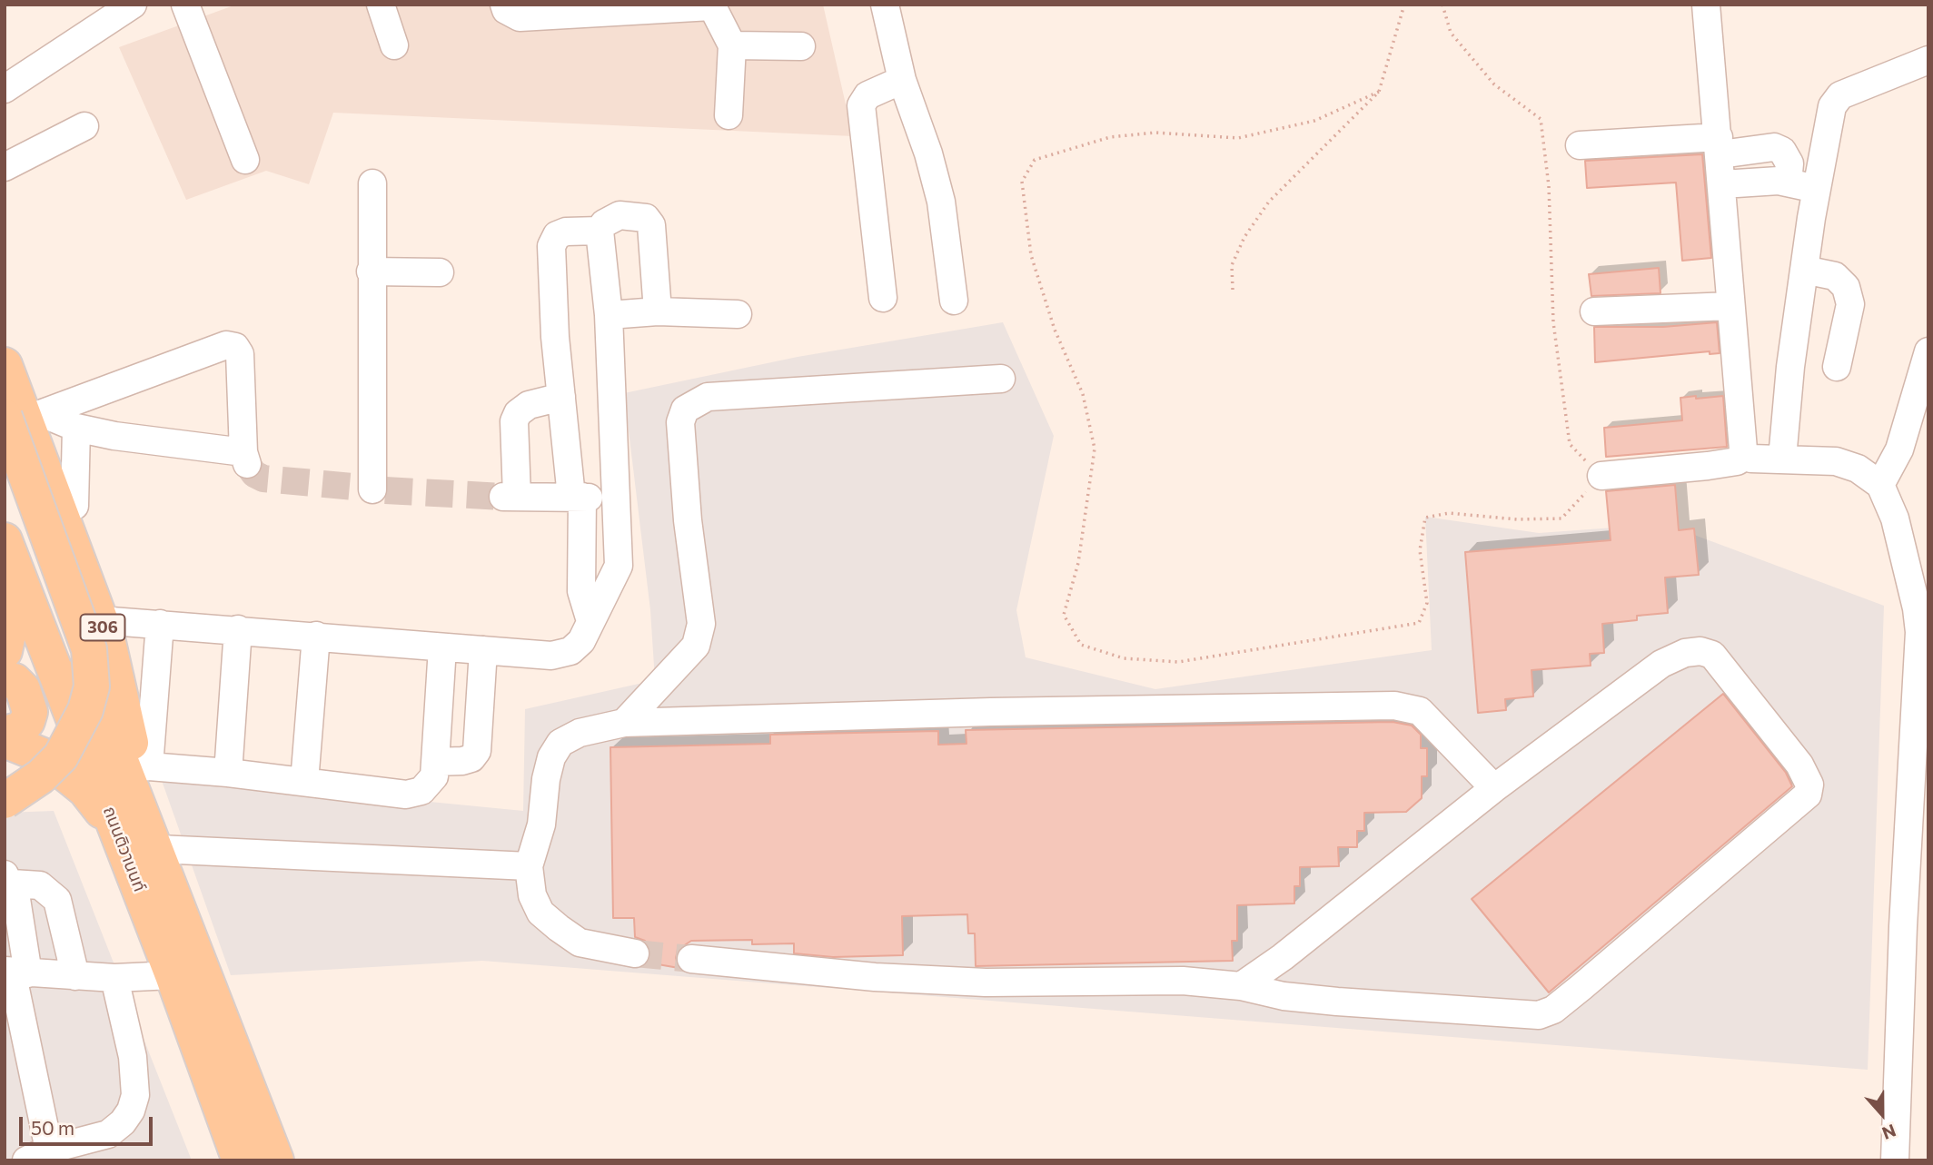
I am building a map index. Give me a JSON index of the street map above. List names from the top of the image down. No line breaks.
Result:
{"streets":{"main road":["306","ถนนติวานนท์"]},"scale_bar":"50 m","north":"bottom"}
